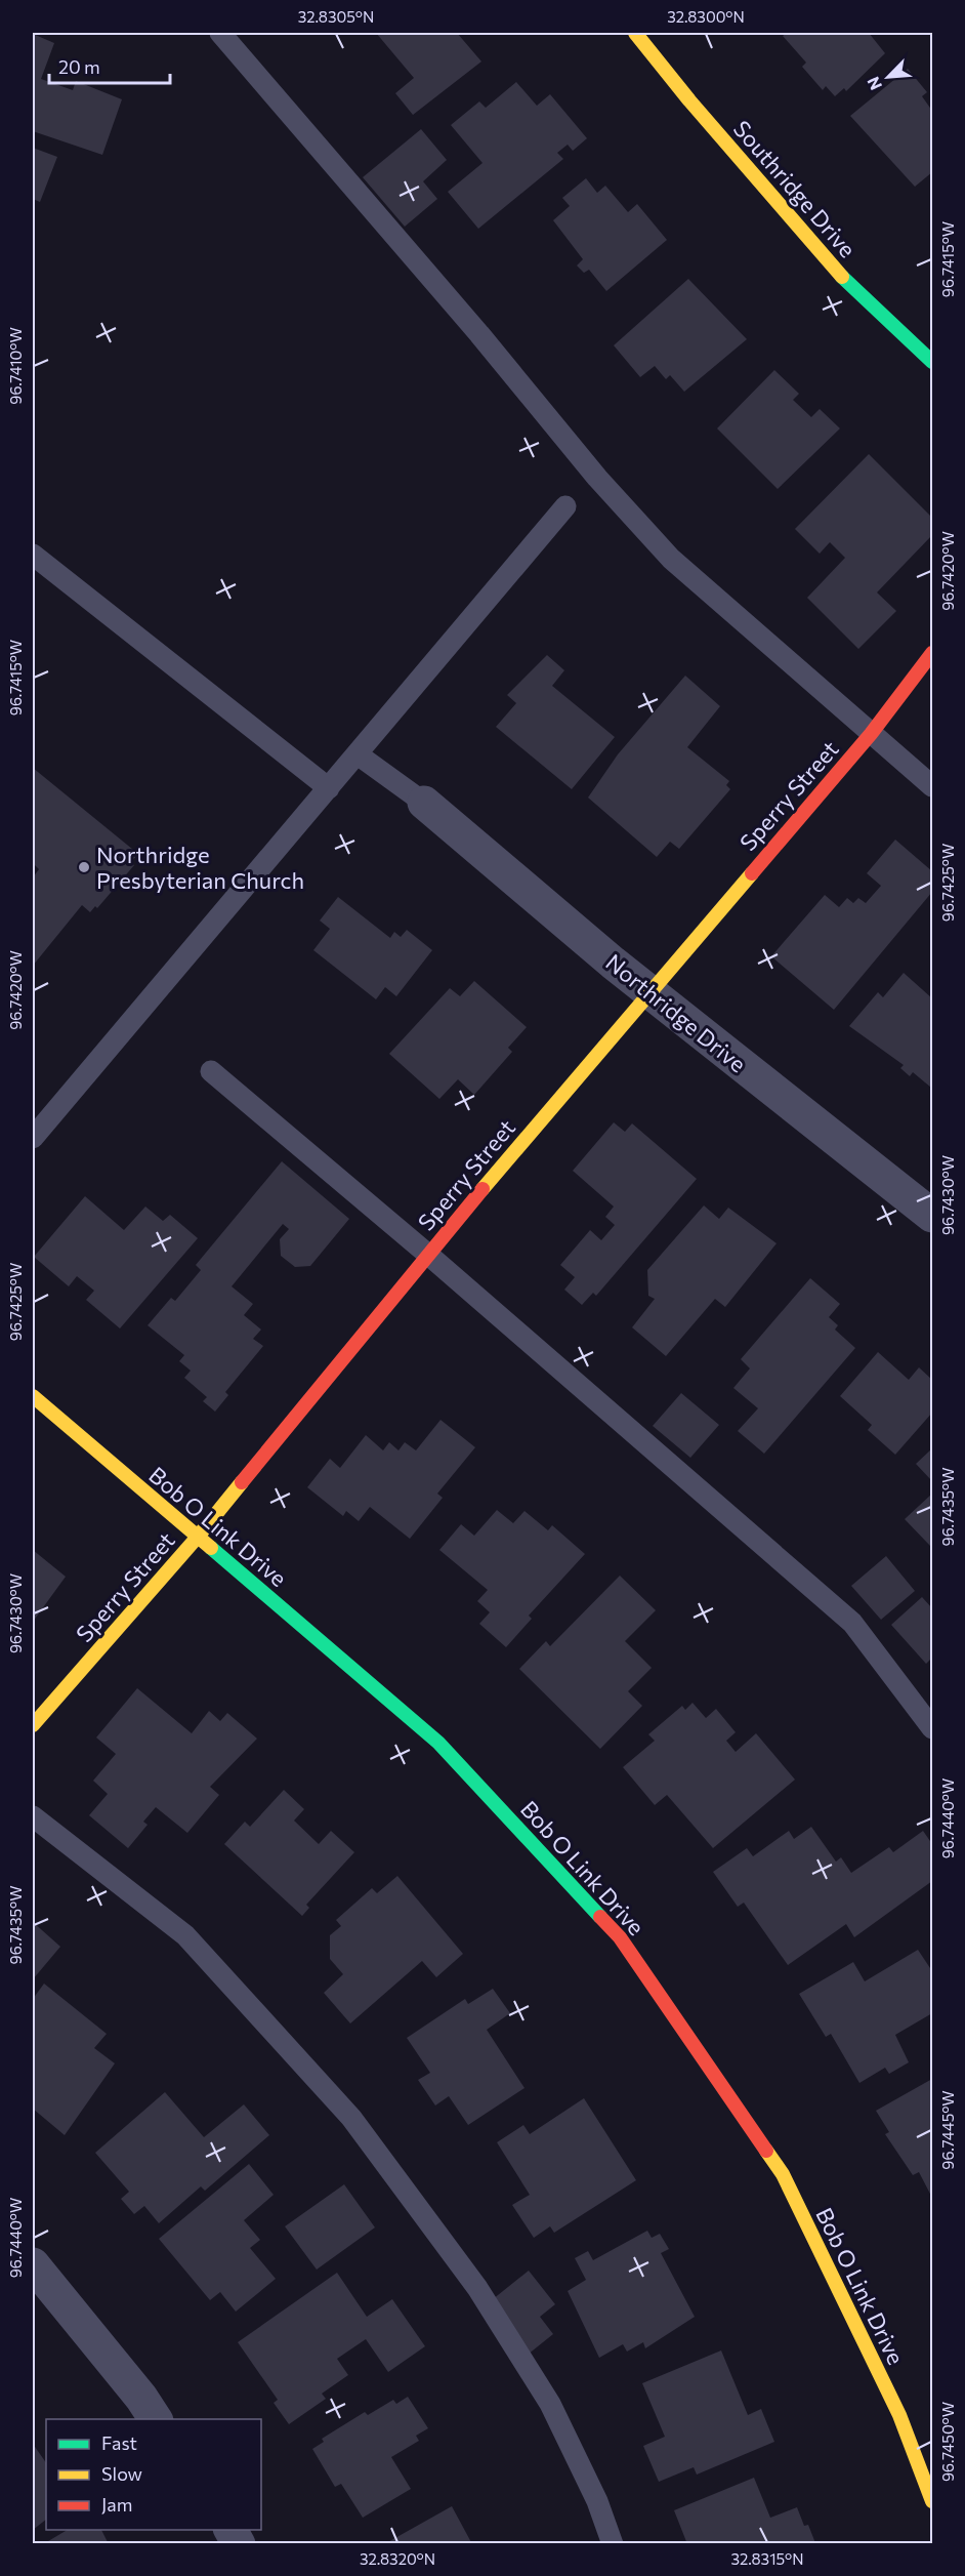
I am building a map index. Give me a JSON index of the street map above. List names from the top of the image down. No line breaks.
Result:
{"streets":{"street":["Southridge Drive","Sperry Street","Northridge Drive","Bob O Link Drive"]},"crossings":[["Sperry Street","Northridge Drive"],["Sperry Street","Bob O Link Drive"]],"places":["Northridge Presbyterian Church"],"legend":["Fast","Slow","Jam"],"scale_bar":"20 m","north":"bottom left","coordinates":["32.8305°N","32.8300°N","96.7415°W","96.7410°W","96.7420°W","96.7425°W","96.7430°W","96.7435°W","96.7440°W","96.7445°W","96.7450°W","32.8320°N","32.8315°N"]}
